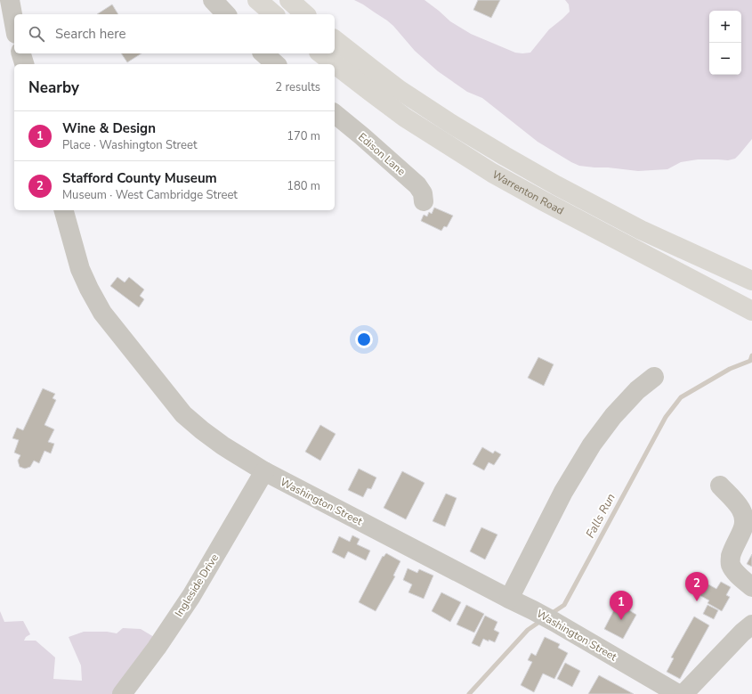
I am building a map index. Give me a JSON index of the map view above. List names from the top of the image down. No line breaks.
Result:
{"streets":{"main road":["Warrenton Road"],"street":["Edison Lane","Washington Street","Ingleside Drive"]},"crossings":[["Washington Street","Ingleside Drive"]],"water":["Falls Run"],"page":{"map_buttons":["+","−"],"search":"Search here","heading":["Nearby","2 results"],"list":[{"mark":"1","name":"Wine & Design","note":"Place · Washington Street","value":"170 m"},{"mark":"2","name":"Stafford County Museum","note":"Museum · West Cambridge Street","value":"180 m"}],"pins":["2","1"]}}
